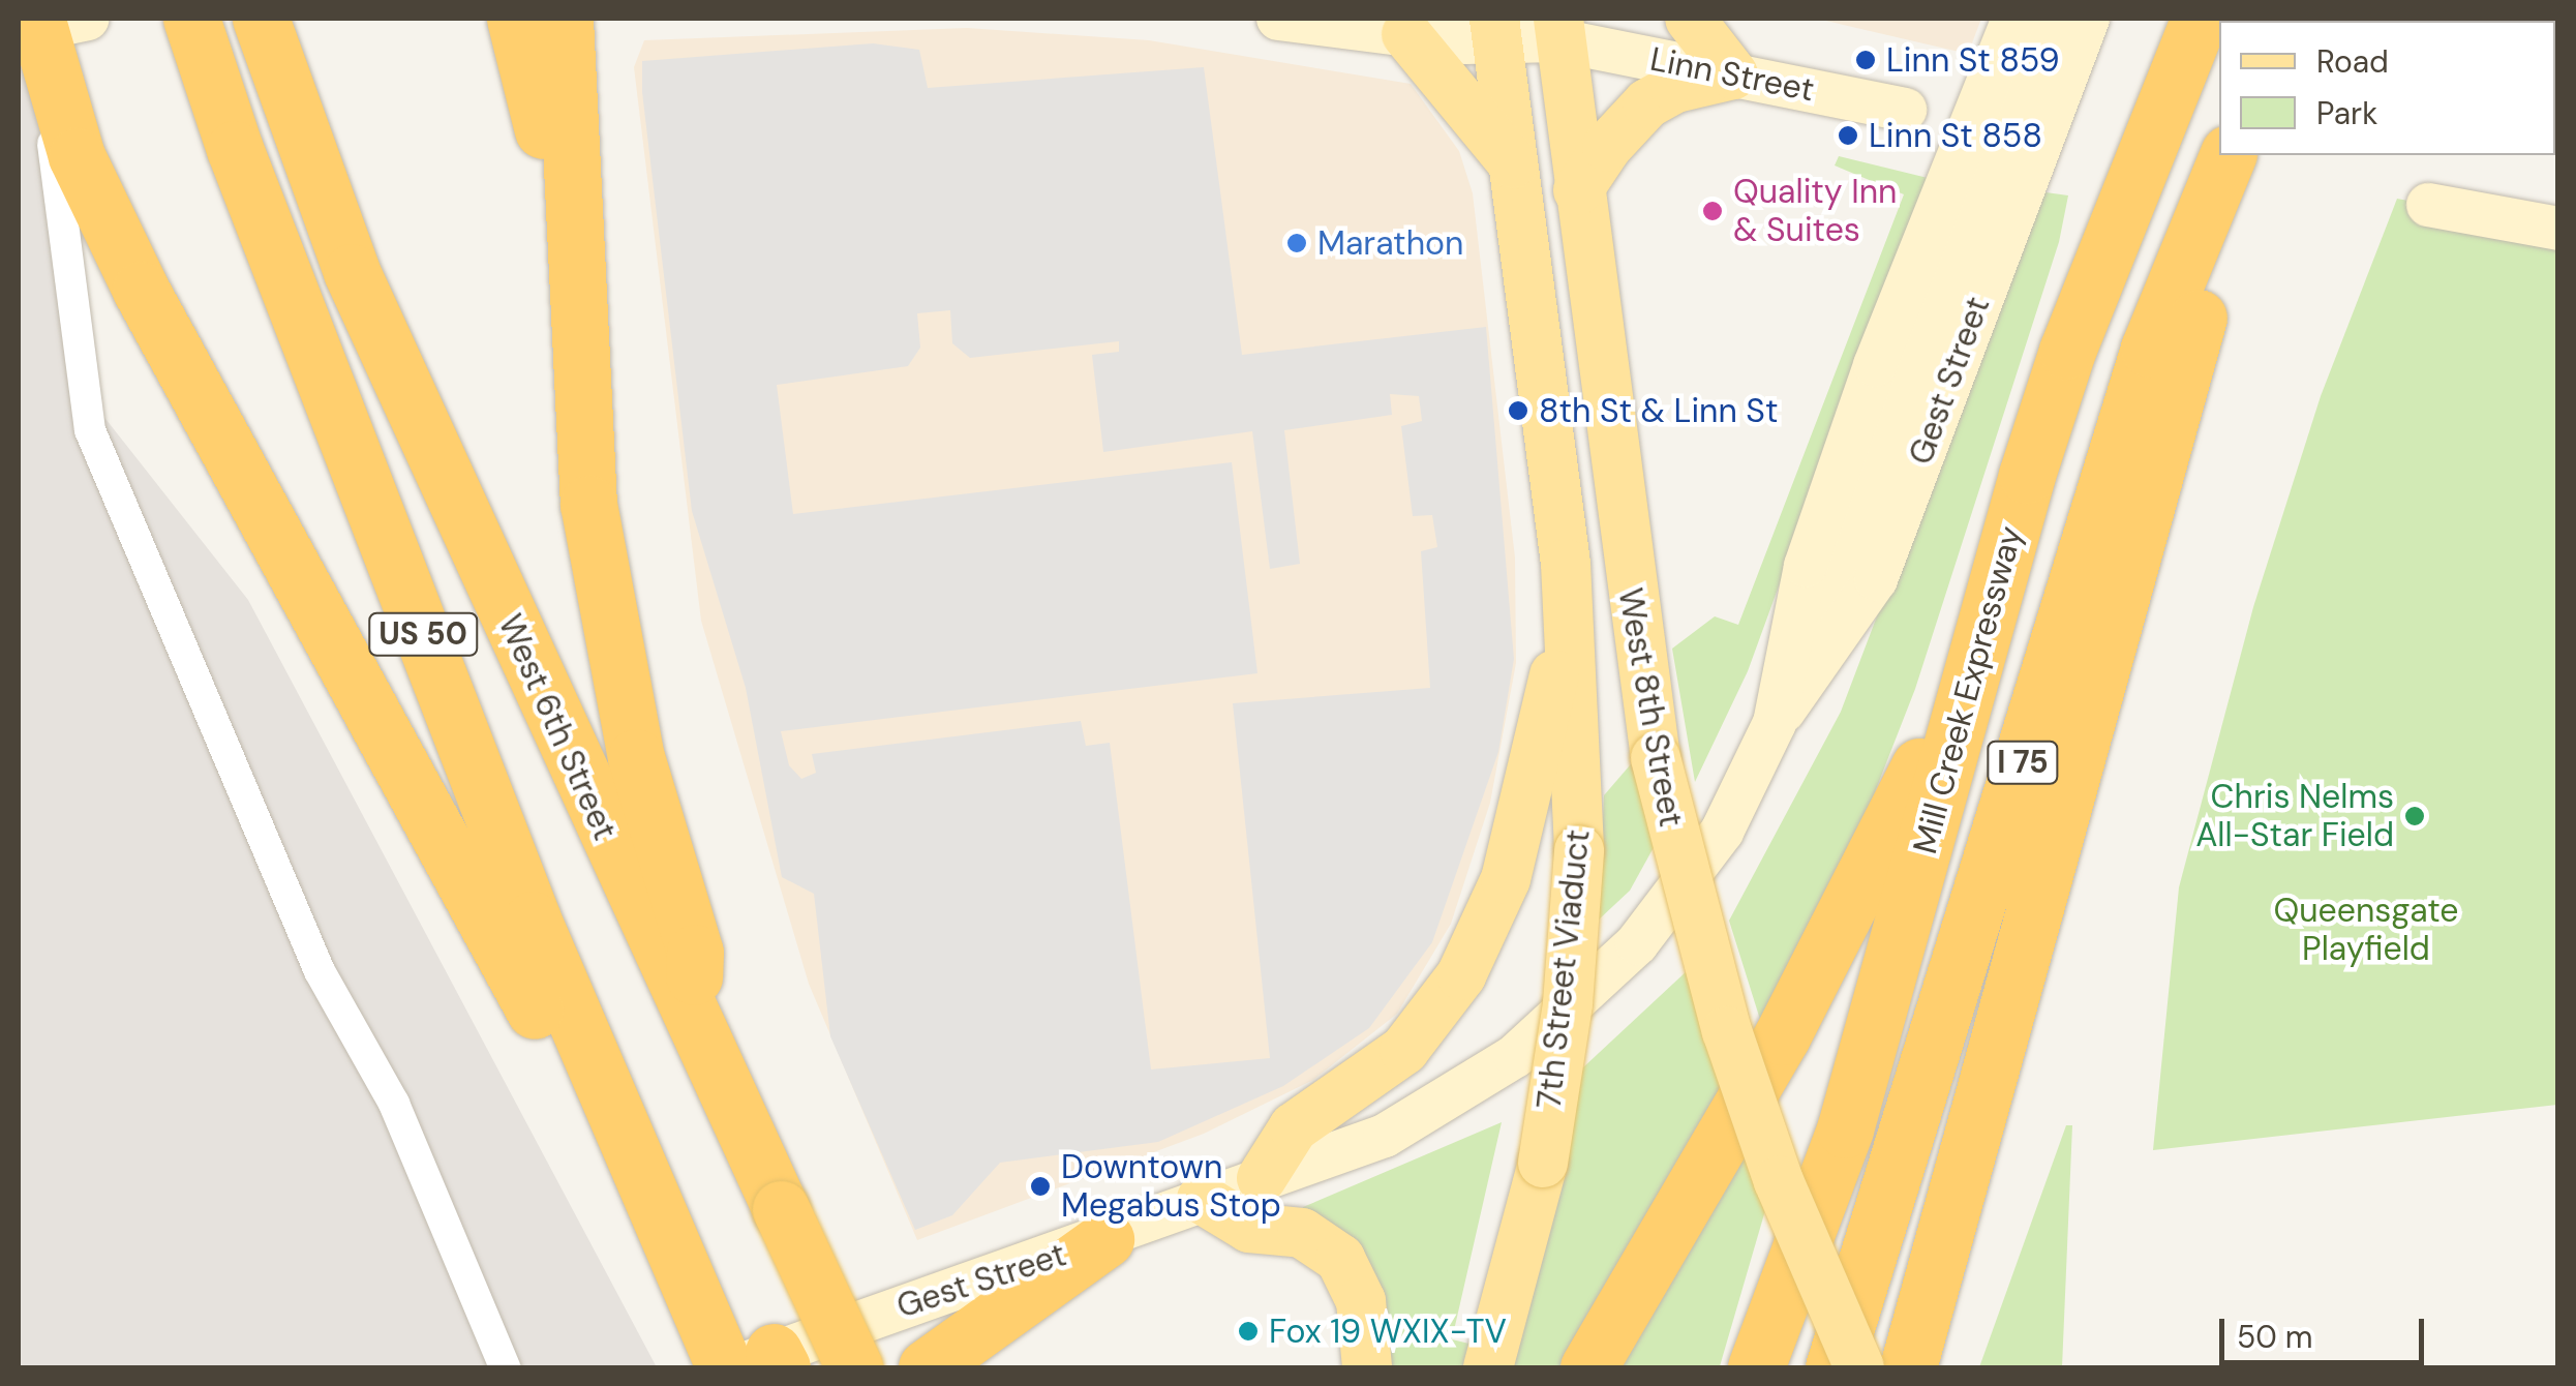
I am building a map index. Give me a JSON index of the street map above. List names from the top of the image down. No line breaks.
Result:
{"streets":{"highway":["US 50","Mill Creek Expressway","West 6th Street","I 75"],"main road":["West 8th Street","7th Street Viaduct"],"street":["Linn Street","Gest Street"]},"crossings":[["Linn Street","West 8th Street"],["Gest Street","US 50"]],"parks":["Queensgate Playfield"],"places":["Linn St 859","Linn St 858","Quality Inn & Suites","Marathon","8th St & Linn St","Chris Nelms All-Star Field","Downtown Megabus Stop","Fox 19 WXIX-TV"],"legend":["Road","Park"],"scale_bar":"50 m"}
